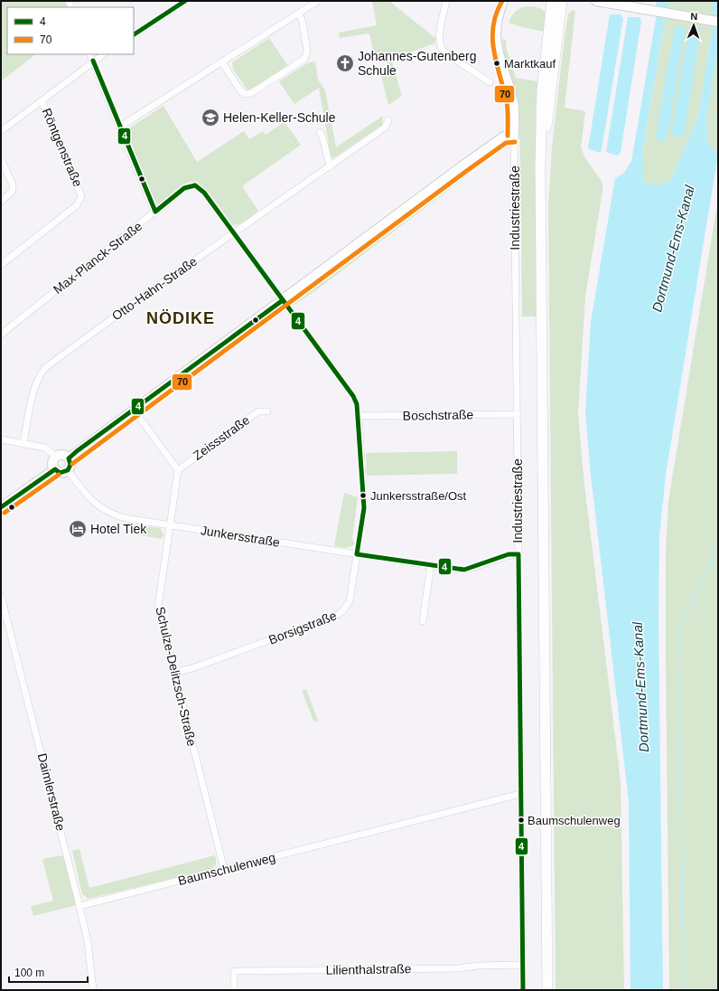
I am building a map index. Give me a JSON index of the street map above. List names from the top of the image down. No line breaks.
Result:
{"streets":{"street":["Röntgenstraße","Industriestraße","Max-Planck-Straße","Otto-Hahn-Straße","Boschstraße","Zeissstraße","Junkersstraße","Borsigstraße","Schulze-Delitzsch-Straße","Daimlerstraße","Baumschulenweg","Lilienthalstraße"]},"crossings":[["Industriestraße","Boschstraße"],["Industriestraße","Junkersstraße"],["Industriestraße","Baumschulenweg"],["Industriestraße","Lilienthalstraße"],["Max-Planck-Straße","Borsigstraße"],["Otto-Hahn-Straße","Borsigstraße"],["Boschstraße","Borsigstraße"],["Zeissstraße","Schulze-Delitzsch-Straße"],["Junkersstraße","Borsigstraße"],["Junkersstraße","Schulze-Delitzsch-Straße"],["Borsigstraße","Schulze-Delitzsch-Straße"],["Schulze-Delitzsch-Straße","Baumschulenweg"],["Daimlerstraße","Baumschulenweg"]],"districts":["NÖDIKE"],"water":["Dortmund-Ems-Kanal"],"places":{"church":["Johannes-Gutenberg Schule"],"other":["Marktkauf","Junkersstraße/Ost","Baumschulenweg"],"school or university":["Helen-Keller-Schule"],"hotel":["Hotel Tiek"]},"lines":["transit line 4","transit line 70"],"legend":["4","70"],"scale_bar":"100 m","north":"top"}
